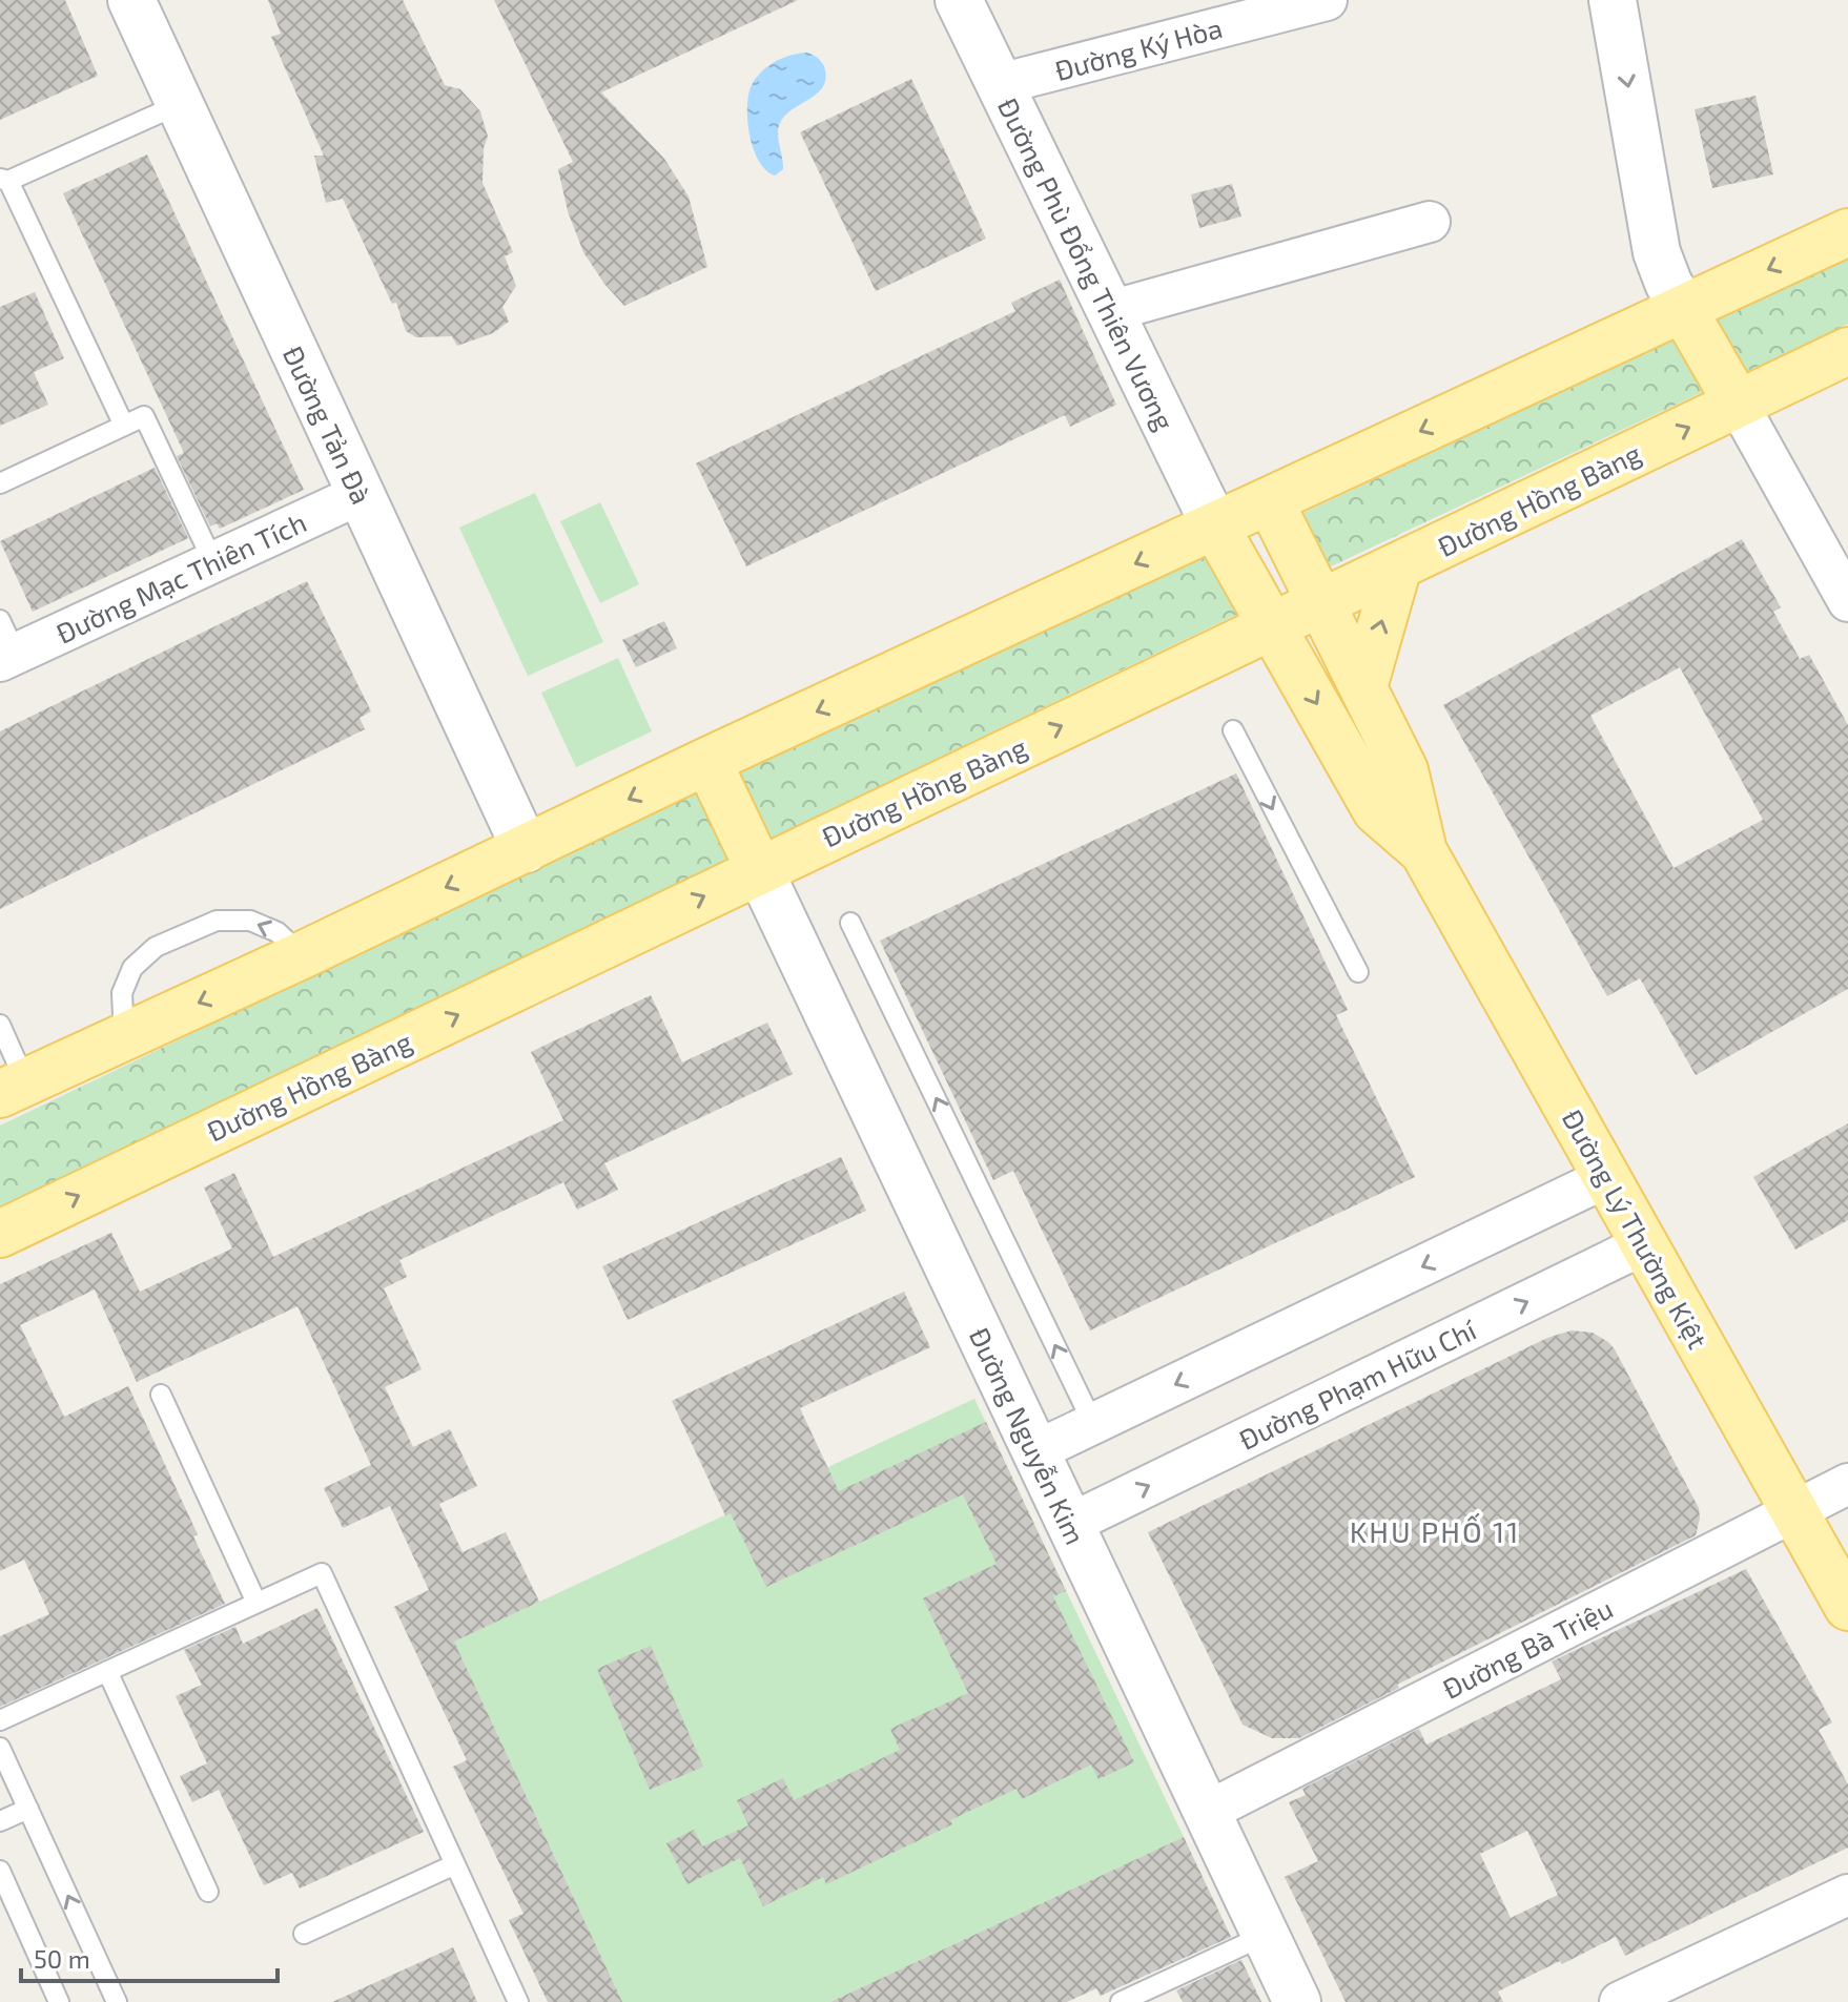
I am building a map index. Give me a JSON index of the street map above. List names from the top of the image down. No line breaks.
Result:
{"streets":{"main road":["Đường Hồng Bàng","Đường Lý Thường Kiệt"],"street":["Đường Ký Hòa","Đường Phù Đổng Thiên Vương","Đường Tản Đà","Đường Mạc Thiên Tích","Đường Phạm Hữu Chí","Đường Nguyễn Kim","Đường Bà Triệu"]},"crossings":[["Đường Ký Hòa","Đường Phù Đổng Thiên Vương"],["Đường Phù Đổng Thiên Vương","Đường Lý Thường Kiệt"],["Đường Tản Đà","Đường Mạc Thiên Tích"],["Đường Hồng Bàng","Đường Lý Thường Kiệt"],["Đường Hồng Bàng","Đường Nguyễn Kim"],["Đường Lý Thường Kiệt","Đường Phạm Hữu Chí"],["Đường Lý Thường Kiệt","Đường Bà Triệu"],["Đường Phạm Hữu Chí","Đường Nguyễn Kim"],["Đường Nguyễn Kim","Đường Bà Triệu"]],"districts":["KHU PHỐ 11"],"scale_bar":"50 m"}
